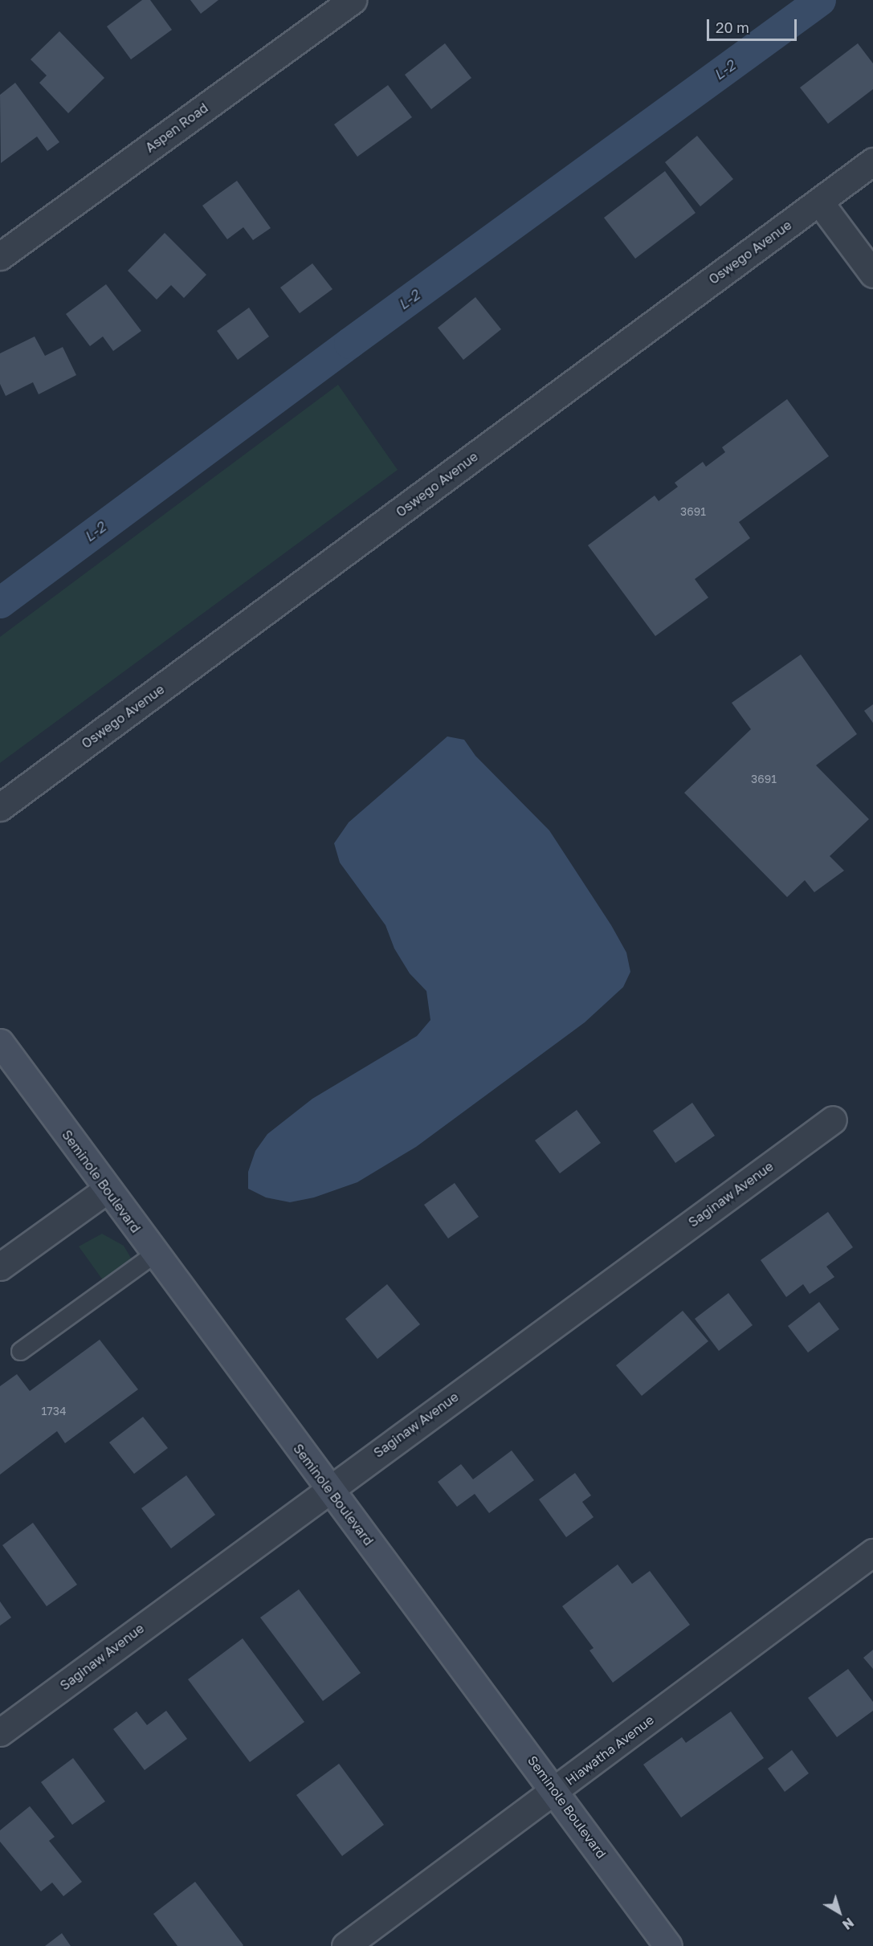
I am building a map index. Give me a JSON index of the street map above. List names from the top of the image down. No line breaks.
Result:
{"streets":{"street":["Aspen Road","Oswego Avenue","Seminole Boulevard","Saginaw Avenue","Hiawatha Avenue"]},"crossings":[["Seminole Boulevard","Saginaw Avenue"],["Seminole Boulevard","Hiawatha Avenue"]],"water":["L-2"],"house_numbers":["3691","3691","1734"],"scale_bar":"20 m","north":"bottom right"}
